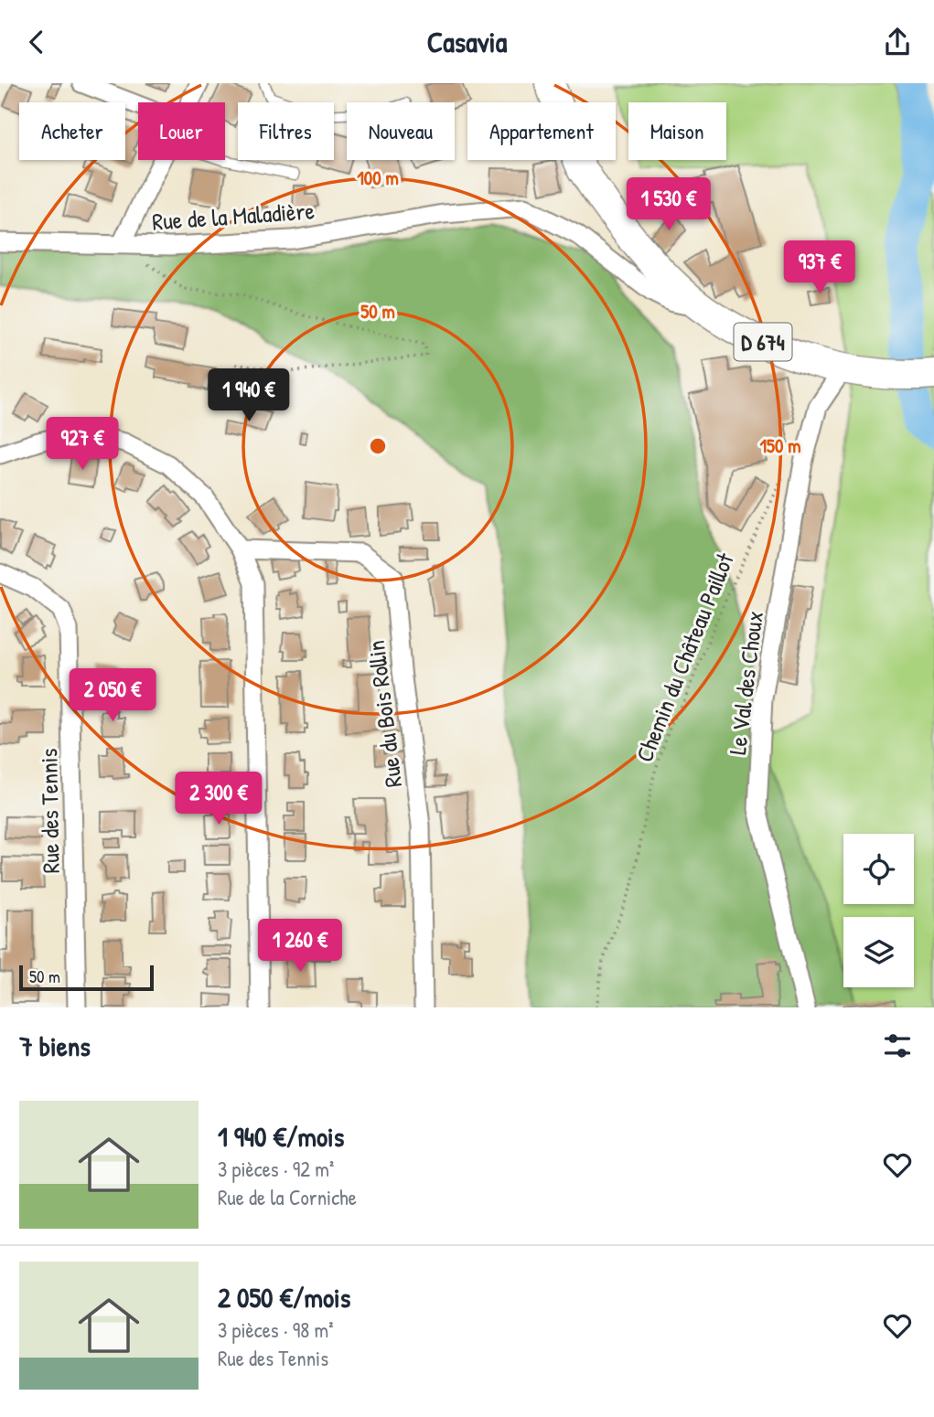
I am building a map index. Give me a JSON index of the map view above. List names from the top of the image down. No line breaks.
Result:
{"streets":{"main road":["D 674"],"street":["Rue de la Maladière","Le Val des Choux","Rue du Bois Rollin","Rue des Tennis"],"path":["Chemin du Château Paillot"]},"crossings":[["Rue de la Maladière","D 674"],["D 674","Le Val des Choux"]],"scale_bar":"50 m","page":{"header":"Casavia","chip":["Acheter","Louer","Filtres","Nouveau","Appartement","Maison"],"price":["1 530 €","937 €","1 940 €","927 €","2 050 €","2 300 €","1 260 €"],"scale":"50 m","heading":"7 biens","list":[{"name":"1 940 €/mois","note":"3 pièces · 92 m² · Rue de la Corniche"},{"name":"2 050 €/mois","note":"3 pièces · 98 m² · Rue des Tennis"}]},"rings":["100 m","50 m","150 m"]}
